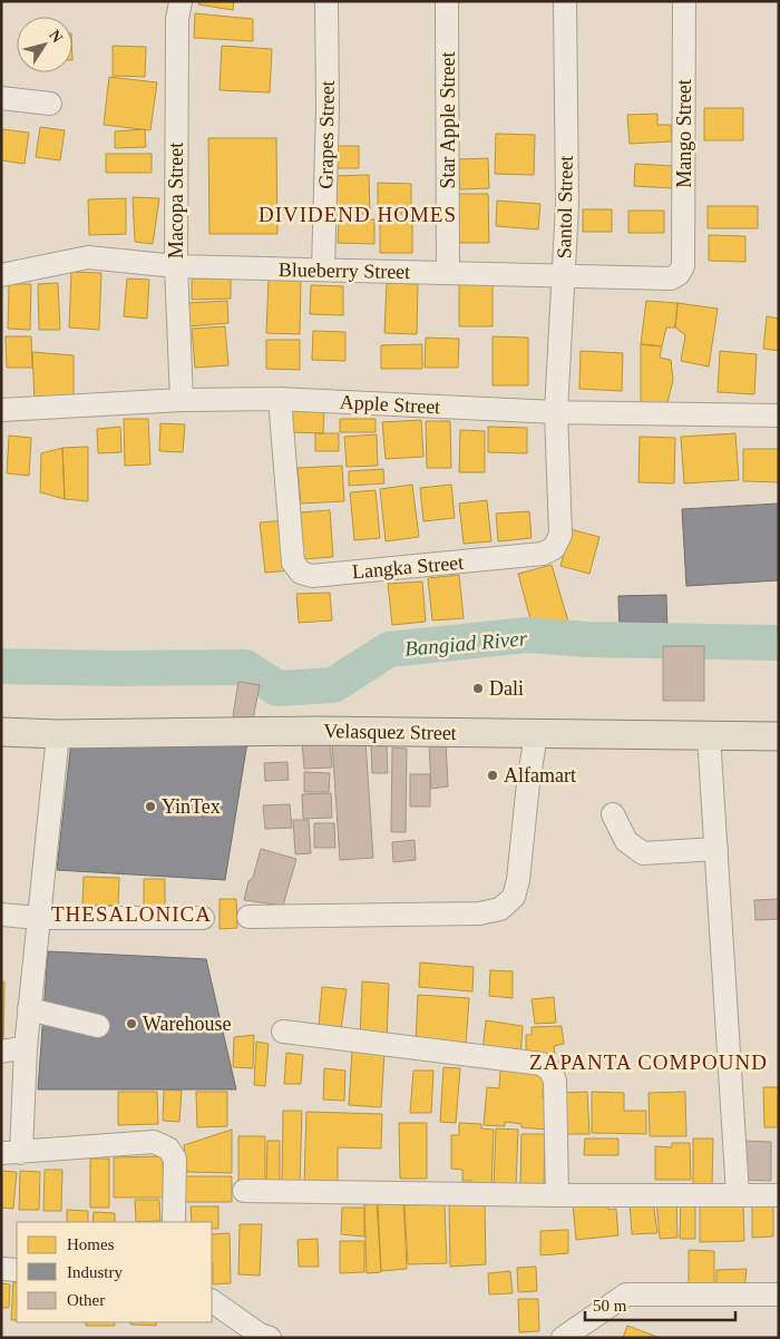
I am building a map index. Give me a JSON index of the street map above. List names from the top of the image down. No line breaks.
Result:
{"streets":{"main road":["Velasquez Street"],"street":["Star Apple Street","Mango Street","Grapes Street","Macopa Street","Santol Street","Blueberry Street","Apple Street","Langka Street"]},"crossings":[["Star Apple Street","Blueberry Street"],["Mango Street","Blueberry Street"],["Grapes Street","Blueberry Street"],["Macopa Street","Blueberry Street"],["Macopa Street","Apple Street"],["Santol Street","Blueberry Street"],["Santol Street","Apple Street"],["Santol Street","Langka Street"],["Apple Street","Langka Street"]],"districts":["DIVIDEND HOMES","THESALONICA","ZAPANTA COMPOUND"],"water":["Bangiad River"],"places":["Dali","Alfamart","YinTex","Warehouse"],"legend":["Homes","Industry","Other"],"scale_bar":"50 m","north":"top right"}
